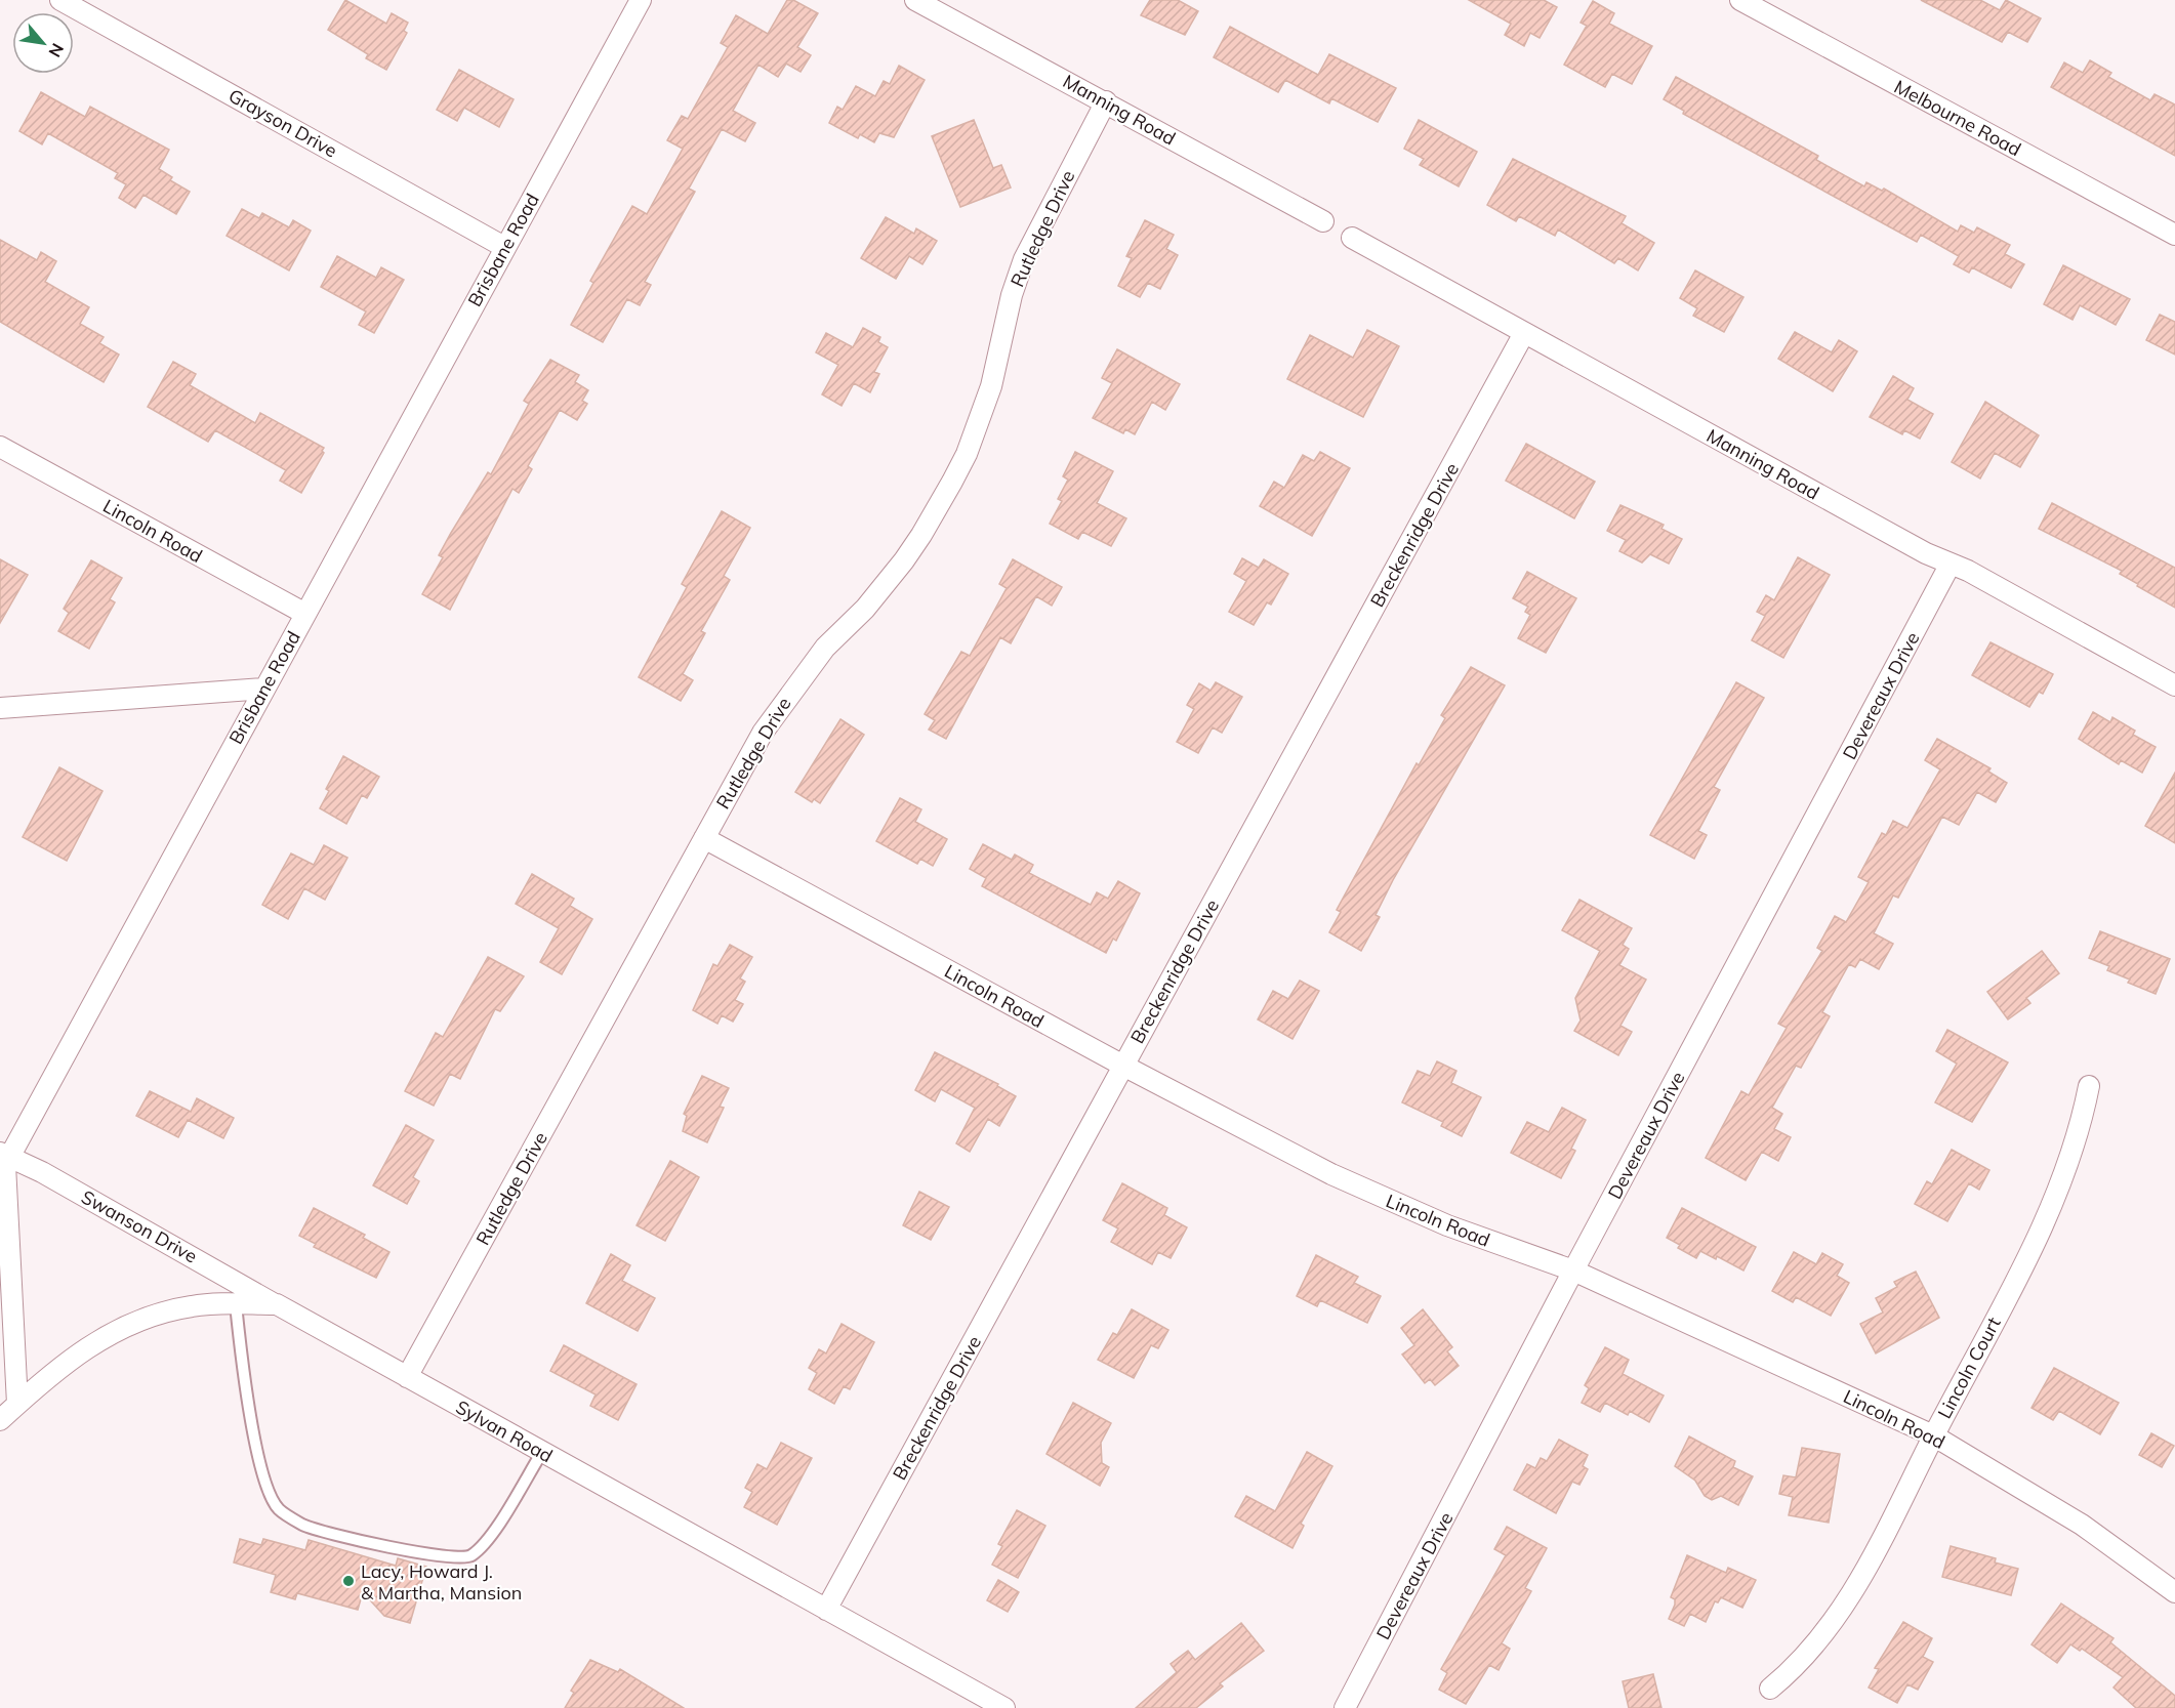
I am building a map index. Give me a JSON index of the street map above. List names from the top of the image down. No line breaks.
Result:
{"streets":{"street":["Manning Road","Melbourne Road","Grayson Drive","Rutledge Drive","Brisbane Road","Lincoln Road","Breckenridge Drive","Devereaux Drive","Swanson Drive","Lincoln Court","Sylvan Road"]},"crossings":[["Manning Road","Rutledge Drive"],["Manning Road","Breckenridge Drive"],["Manning Road","Devereaux Drive"],["Grayson Drive","Brisbane Road"],["Rutledge Drive","Lincoln Road"],["Rutledge Drive","Sylvan Road"],["Brisbane Road","Lincoln Road"],["Brisbane Road","Swanson Drive"],["Brisbane Road","Sylvan Road"],["Lincoln Road","Breckenridge Drive"],["Lincoln Road","Devereaux Drive"],["Lincoln Road","Lincoln Court"],["Breckenridge Drive","Sylvan Road"],["Swanson Drive","Sylvan Road"]],"places":["Lacy, Howard J. & Martha, Mansion"],"north":"bottom right"}
